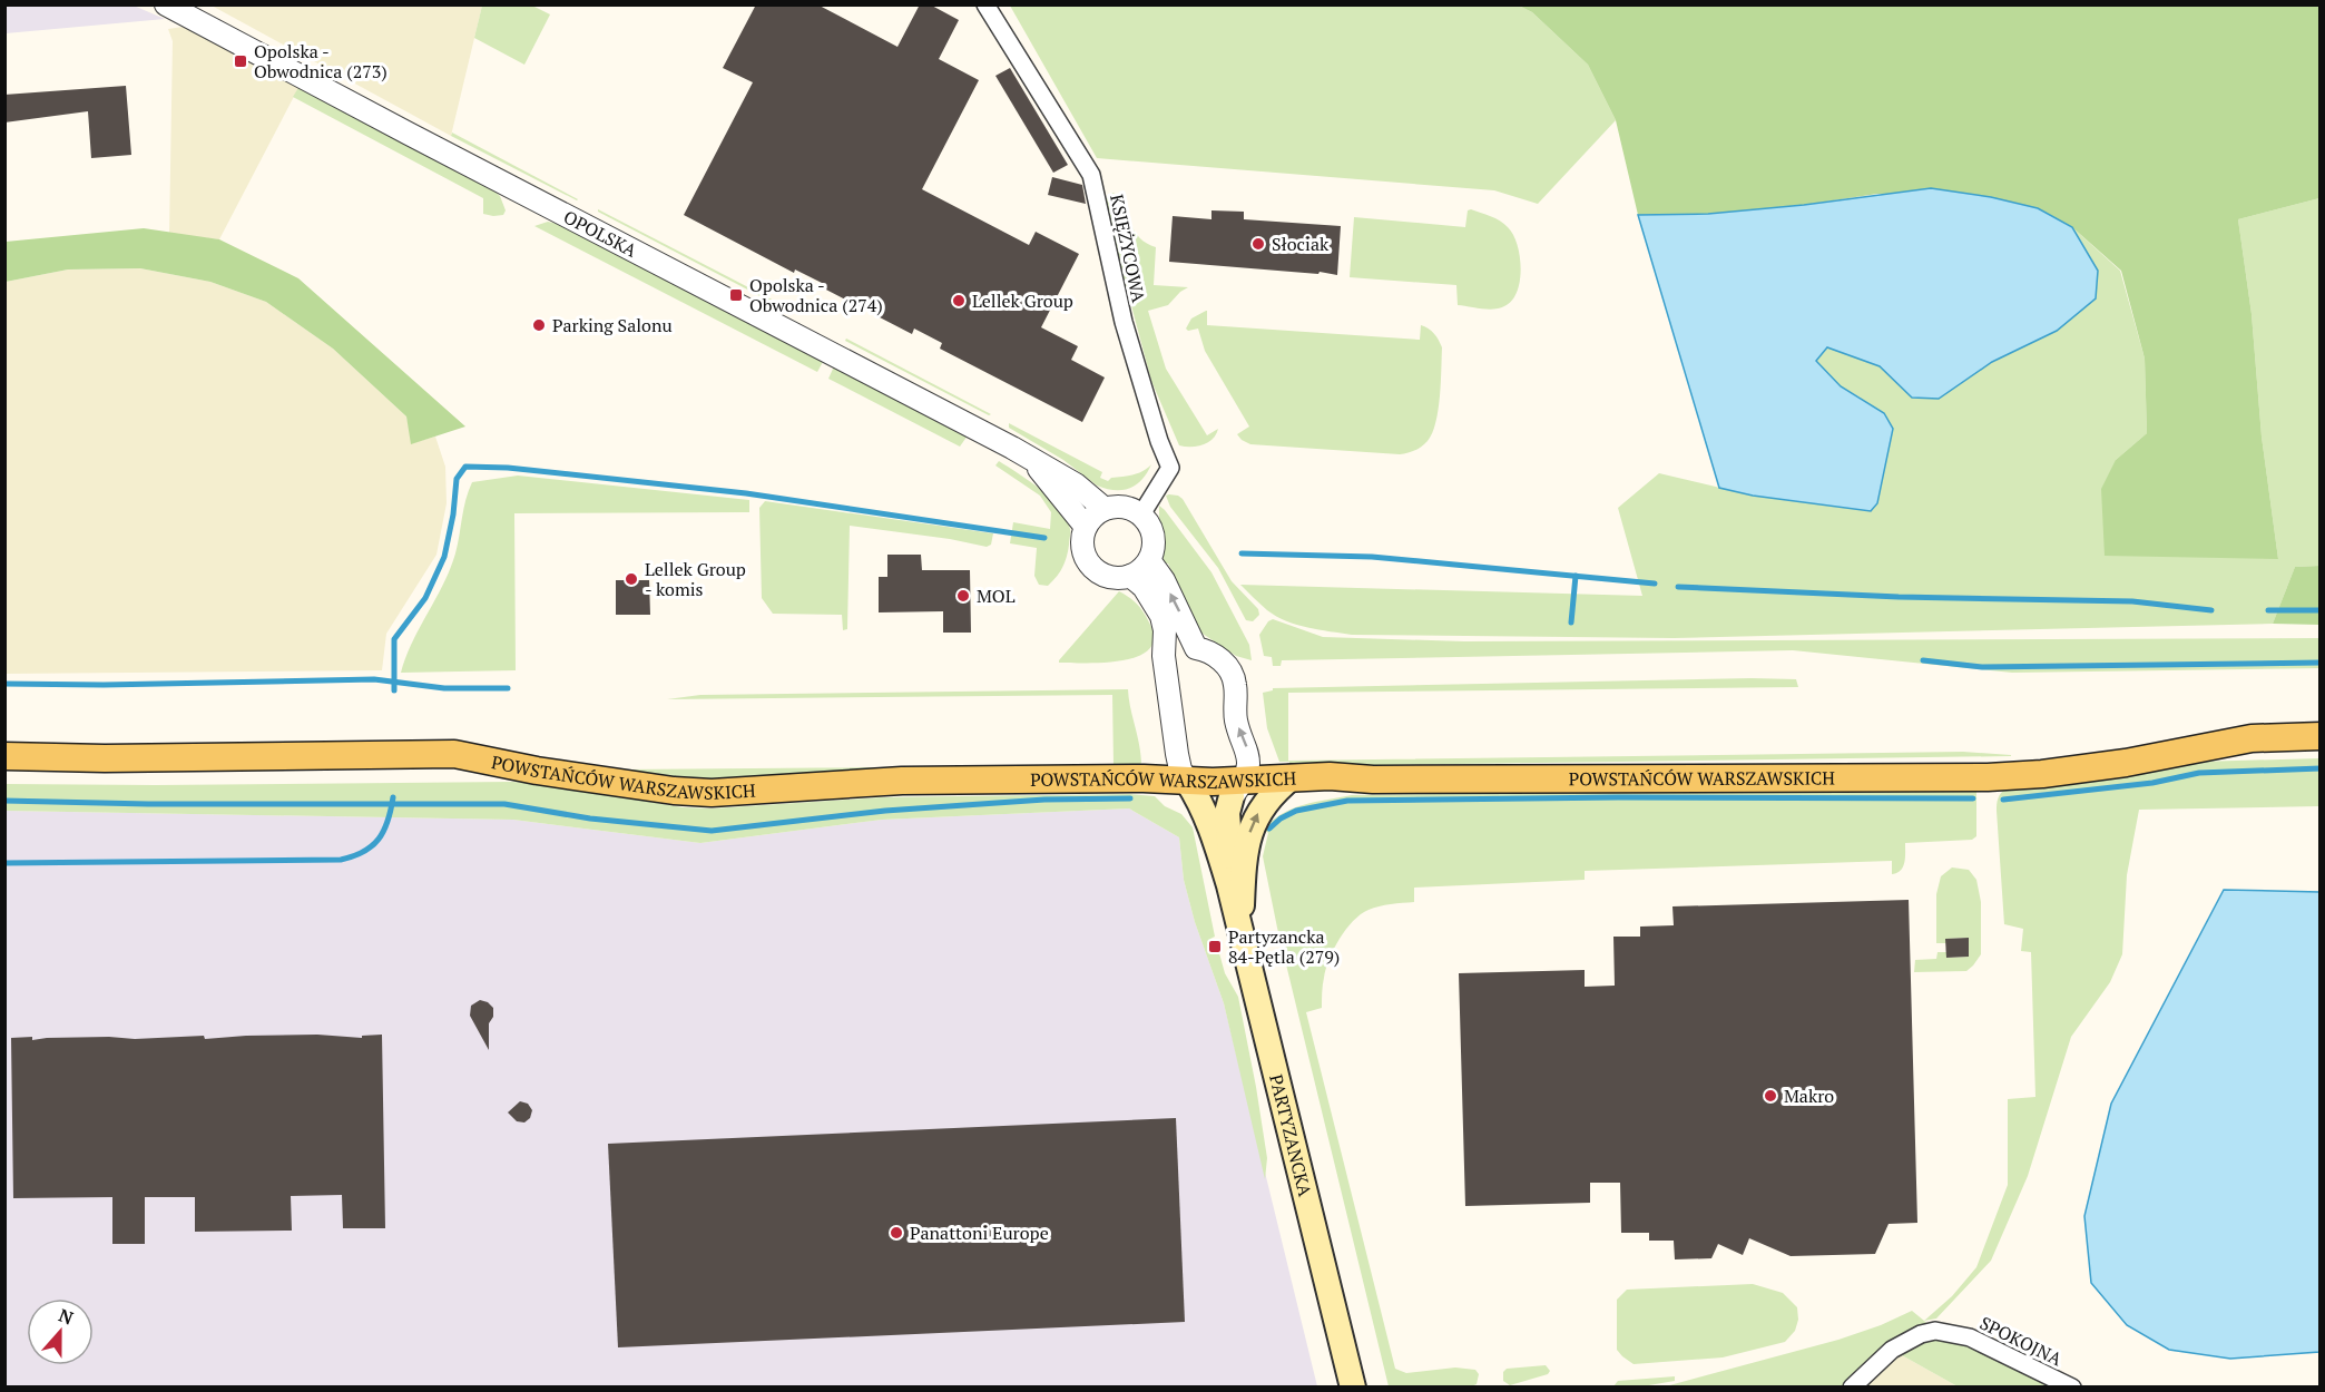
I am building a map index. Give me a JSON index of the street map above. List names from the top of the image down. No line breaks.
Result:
{"streets":{"main road":["POWSTAŃCÓW WARSZAWSKICH","PARTYZANCKA"],"street":["OPOLSKA","KSIĘŻYCOWA","SPOKOJNA"]},"crossings":[["OPOLSKA","KSIĘŻYCOWA"],["POWSTAŃCÓW WARSZAWSKICH","PARTYZANCKA"]],"places":{"transit":["Opolska - Obwodnica (273)","Opolska - Obwodnica (274)","Partyzancka 84-Pętla (279)"],"other":["Słociak","Lellek Group","Parking Salonu","Lellek Group - komis","MOL","Makro","Panattoni Europe"]},"north":"top"}
